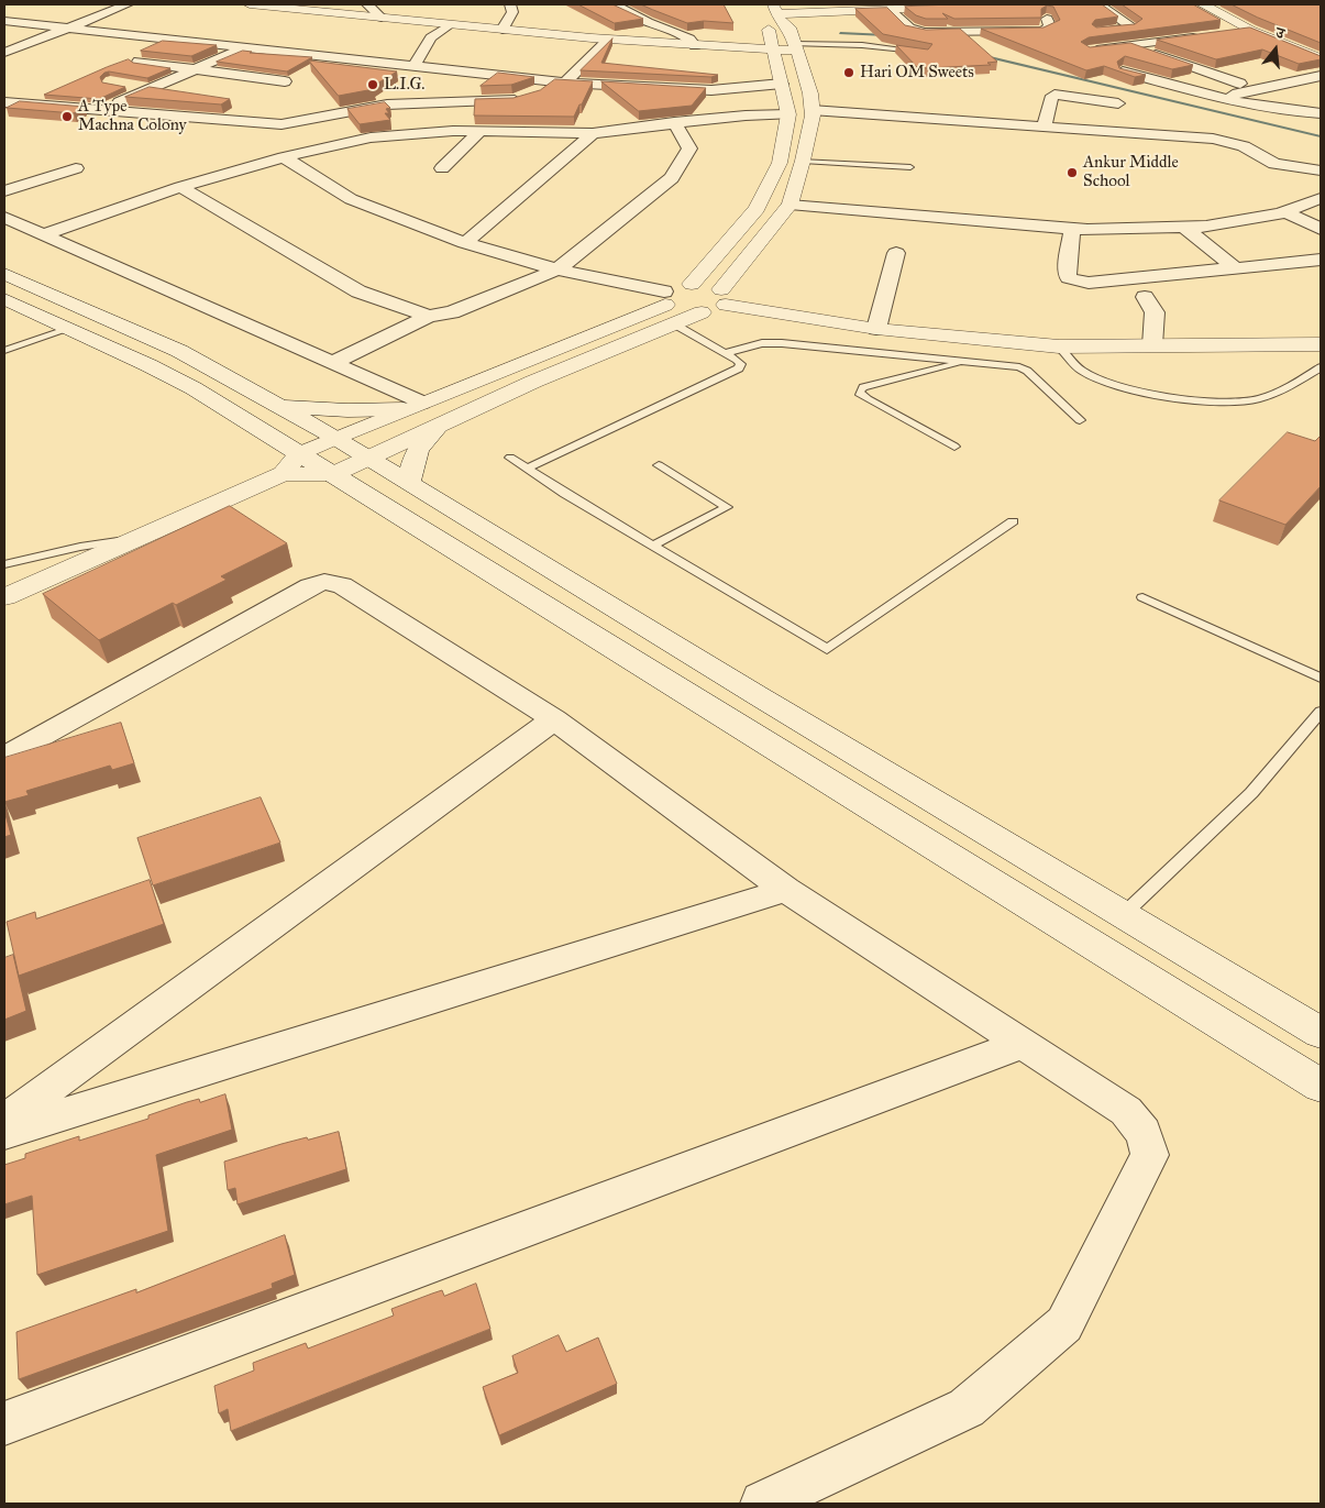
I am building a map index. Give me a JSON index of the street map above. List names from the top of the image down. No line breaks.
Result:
{"places":["Hari OM Sweets","L.I.G.","A Type Machna Colony","Ankur Middle School"],"north":"top"}
